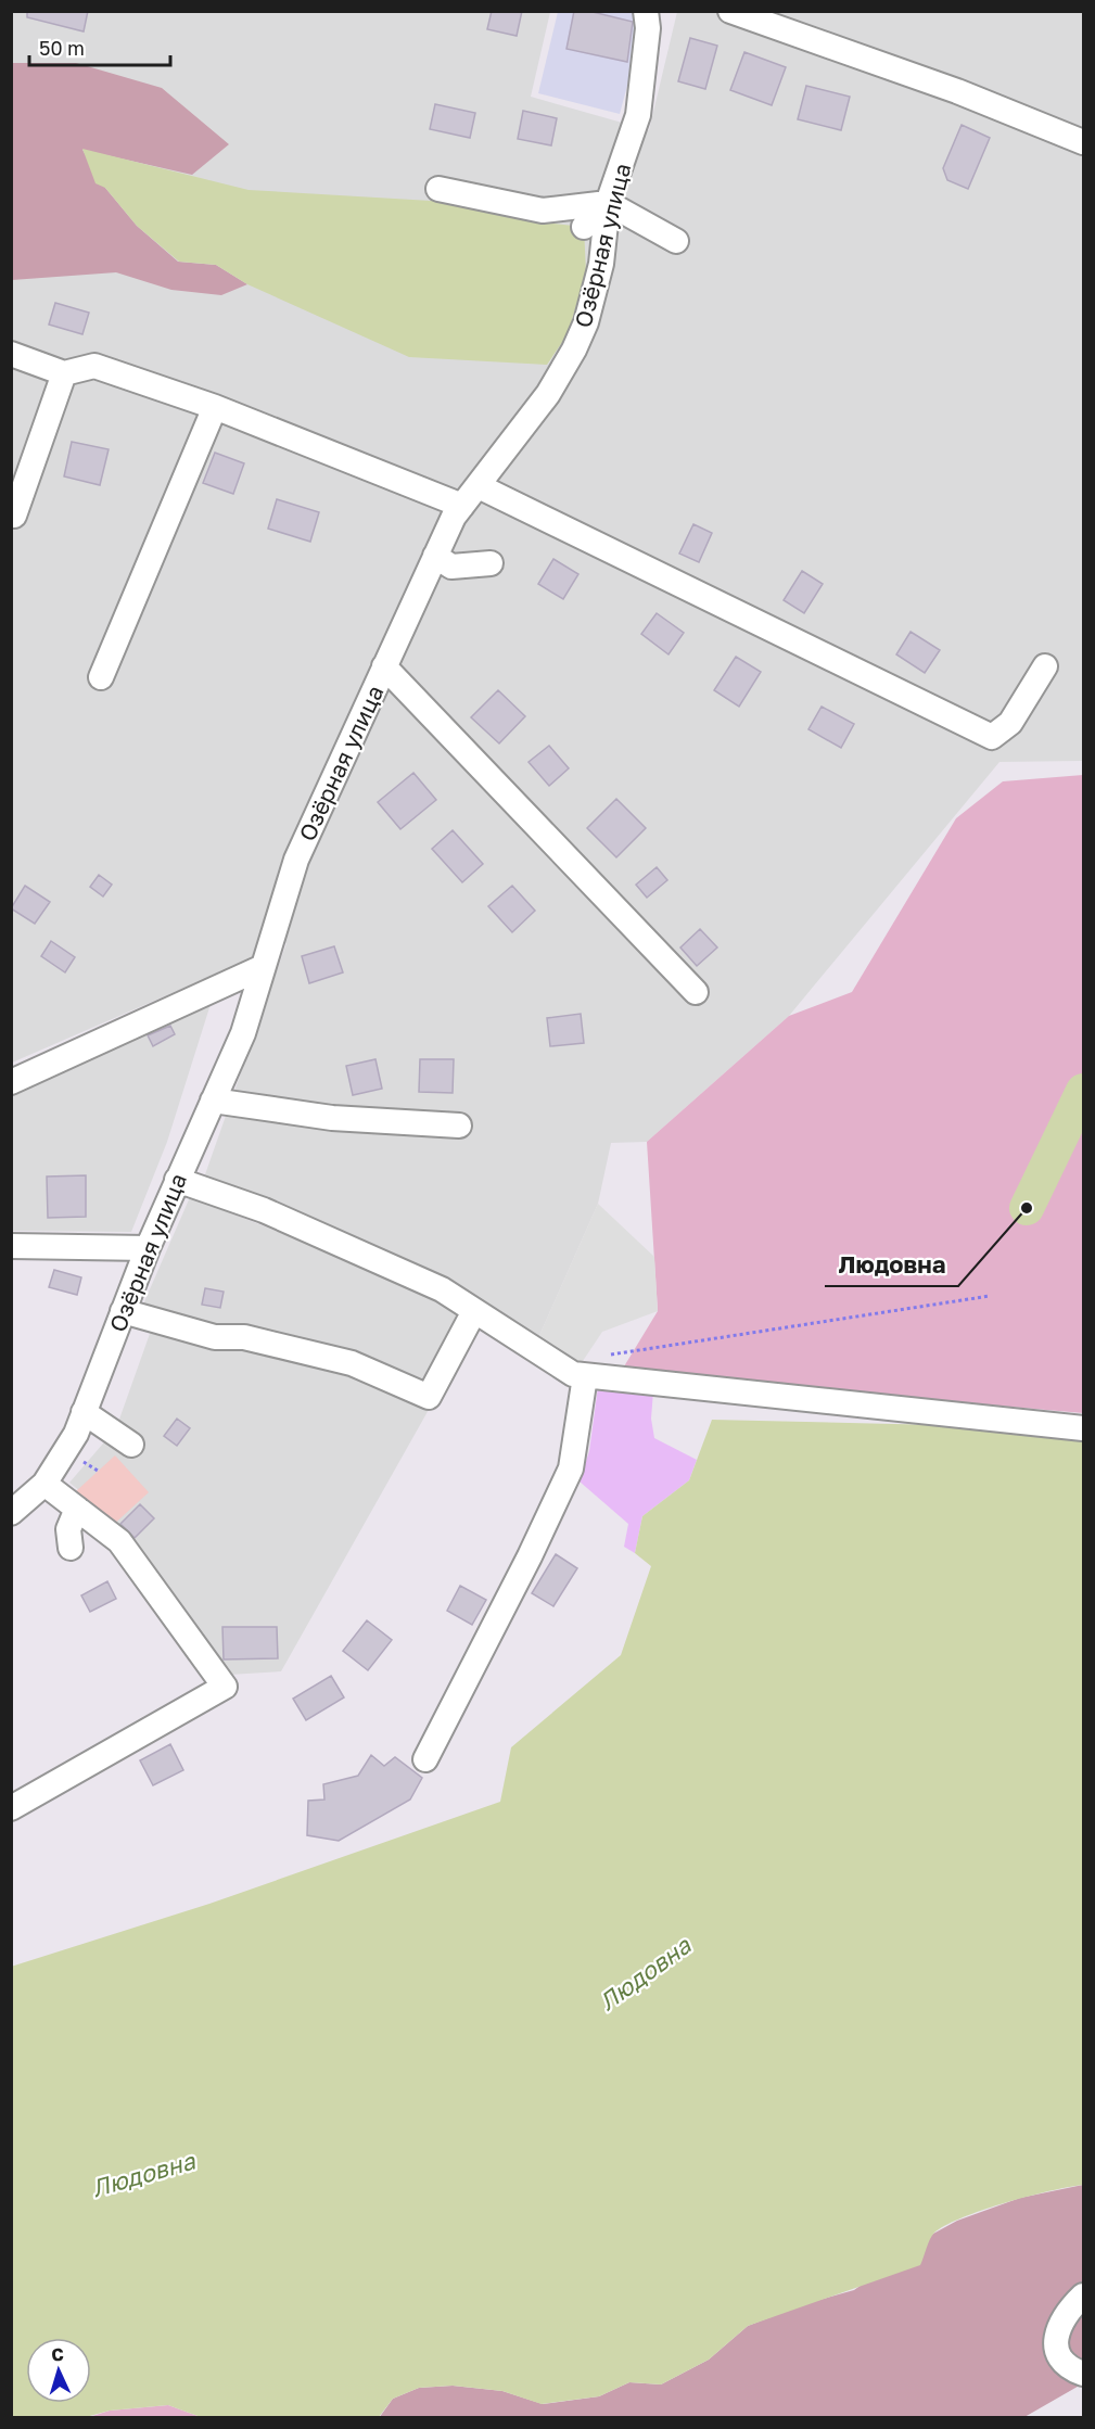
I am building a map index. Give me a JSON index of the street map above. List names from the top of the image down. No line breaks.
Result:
{"streets":{"street":["Озёрная улица"]},"water":["Людовна"],"places":["Людовна"],"scale_bar":"50 m","north":"top"}
